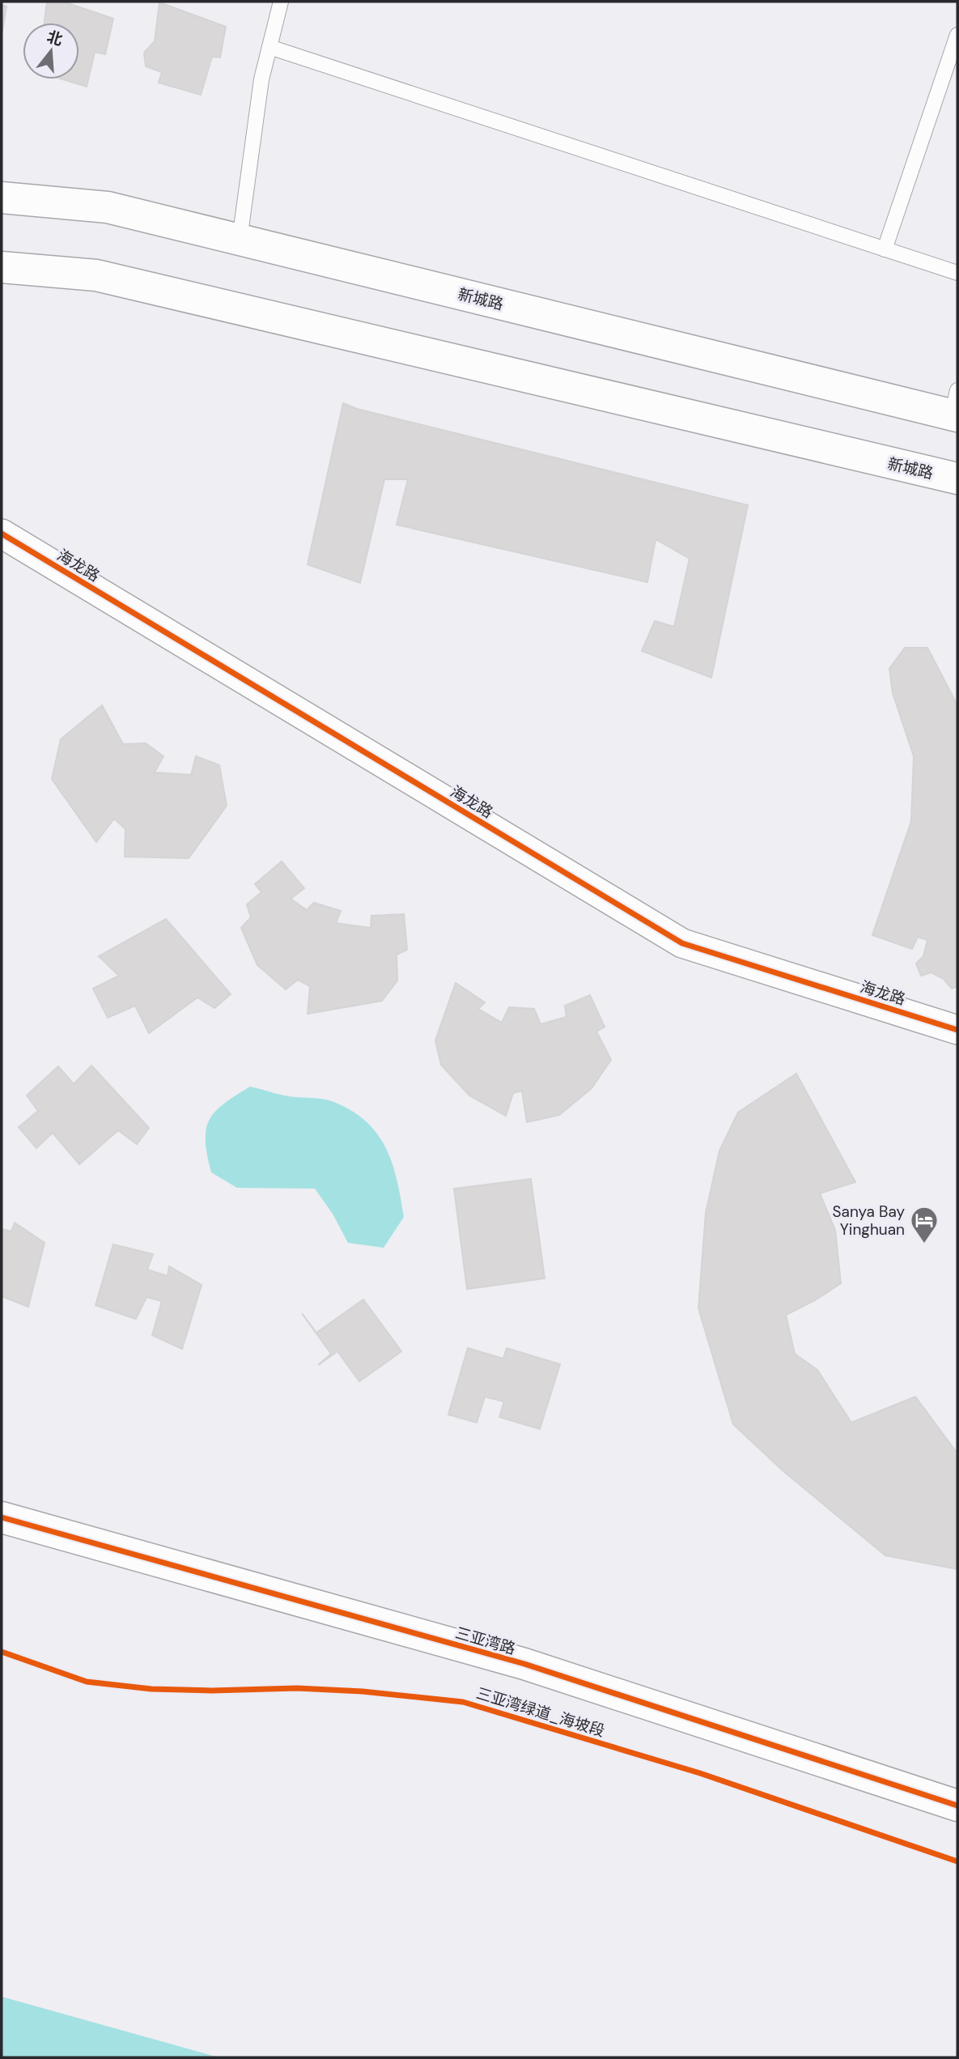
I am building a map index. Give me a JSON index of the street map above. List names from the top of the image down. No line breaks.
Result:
{"streets":{"main road":["新城路","三亚湾路"],"street":["海龙路"],"cycle path":["三亚湾绿道_海坡段"]},"places":{"hotel":["Sanya Bay Yinghuan"]},"north":"top"}
